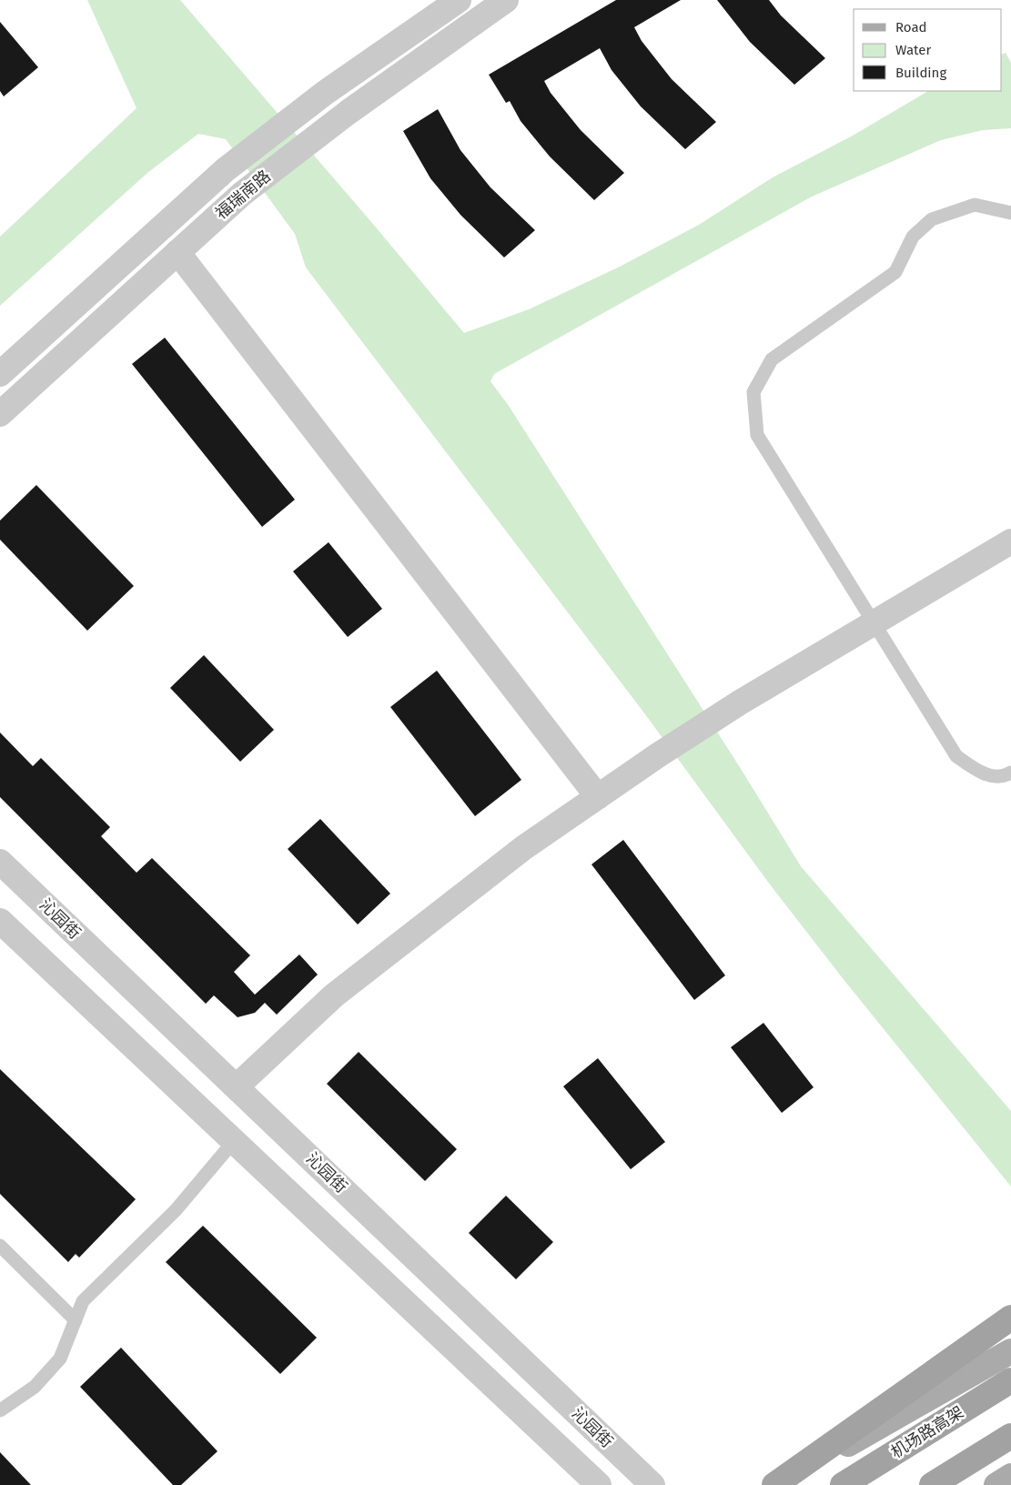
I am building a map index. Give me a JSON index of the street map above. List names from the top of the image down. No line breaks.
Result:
{"streets":{"highway":["机场路高架"],"street":["福瑞南路","沁园街"]},"legend":["Road","Water","Building"]}
